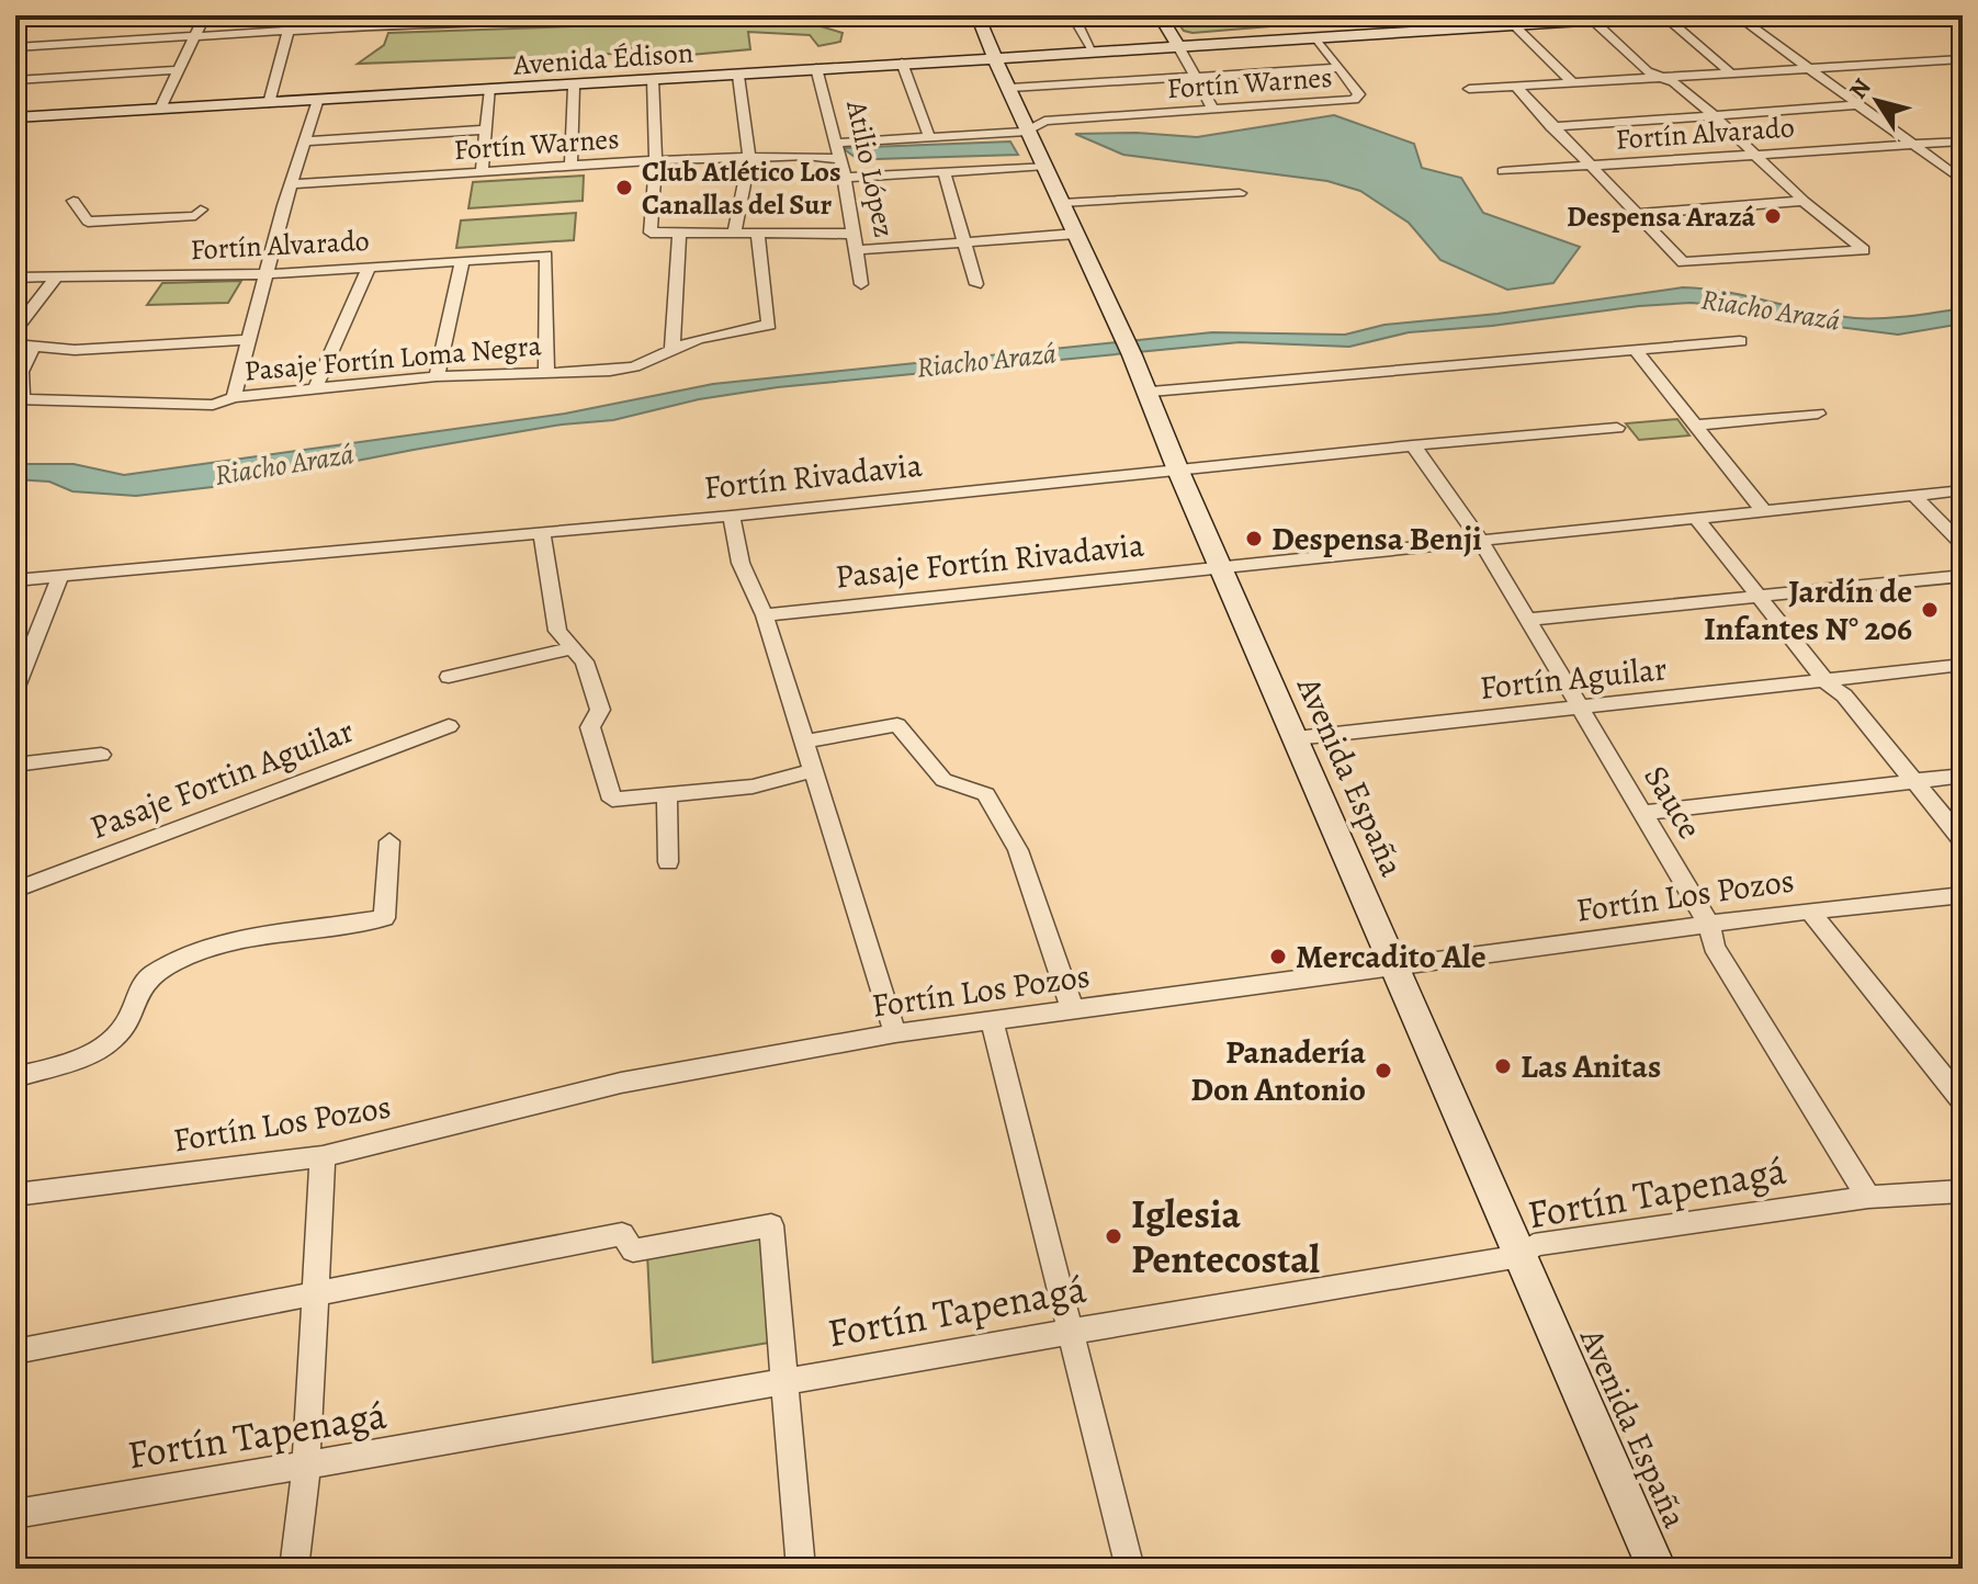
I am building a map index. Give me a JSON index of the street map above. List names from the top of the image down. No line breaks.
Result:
{"streets":{"main road":["Avenida Édison","Avenida España"],"street":["Fortín Warnes","Fortín Alvarado","Atilio López","Pasaje Fortín Loma Negra","Fortín Rivadavia","Pasaje Fortín Rivadavia","Fortín Aguilar","Pasaje Fortin Aguilar","Sauce","Fortín Los Pozos","Fortín Tapenagá"]},"crossings":[["Avenida Édison","Atilio López"],["Avenida Édison","Avenida España"],["Fortín Warnes","Atilio López"],["Fortín Warnes","Avenida España"],["Fortín Alvarado","Pasaje Fortín Loma Negra"],["Fortín Rivadavia","Avenida España"],["Fortín Rivadavia","Sauce"],["Pasaje Fortín Rivadavia","Avenida España"],["Pasaje Fortín Rivadavia","Sauce"],["Fortín Aguilar","Avenida España"],["Fortín Aguilar","Sauce"],["Avenida España","Fortín Los Pozos"],["Avenida España","Fortín Tapenagá"],["Sauce","Fortín Los Pozos"],["Sauce","Fortín Tapenagá"]],"water":["Riacho Arazá"],"places":["Club Atlético Los Canallas del Sur","Despensa Arazá","Despensa Benji","Jardín de Infantes N° 206","Mercadito Ale","Las Anitas","Panadería Don Antonio","Iglesia Pentecostal"],"north":"top left"}
